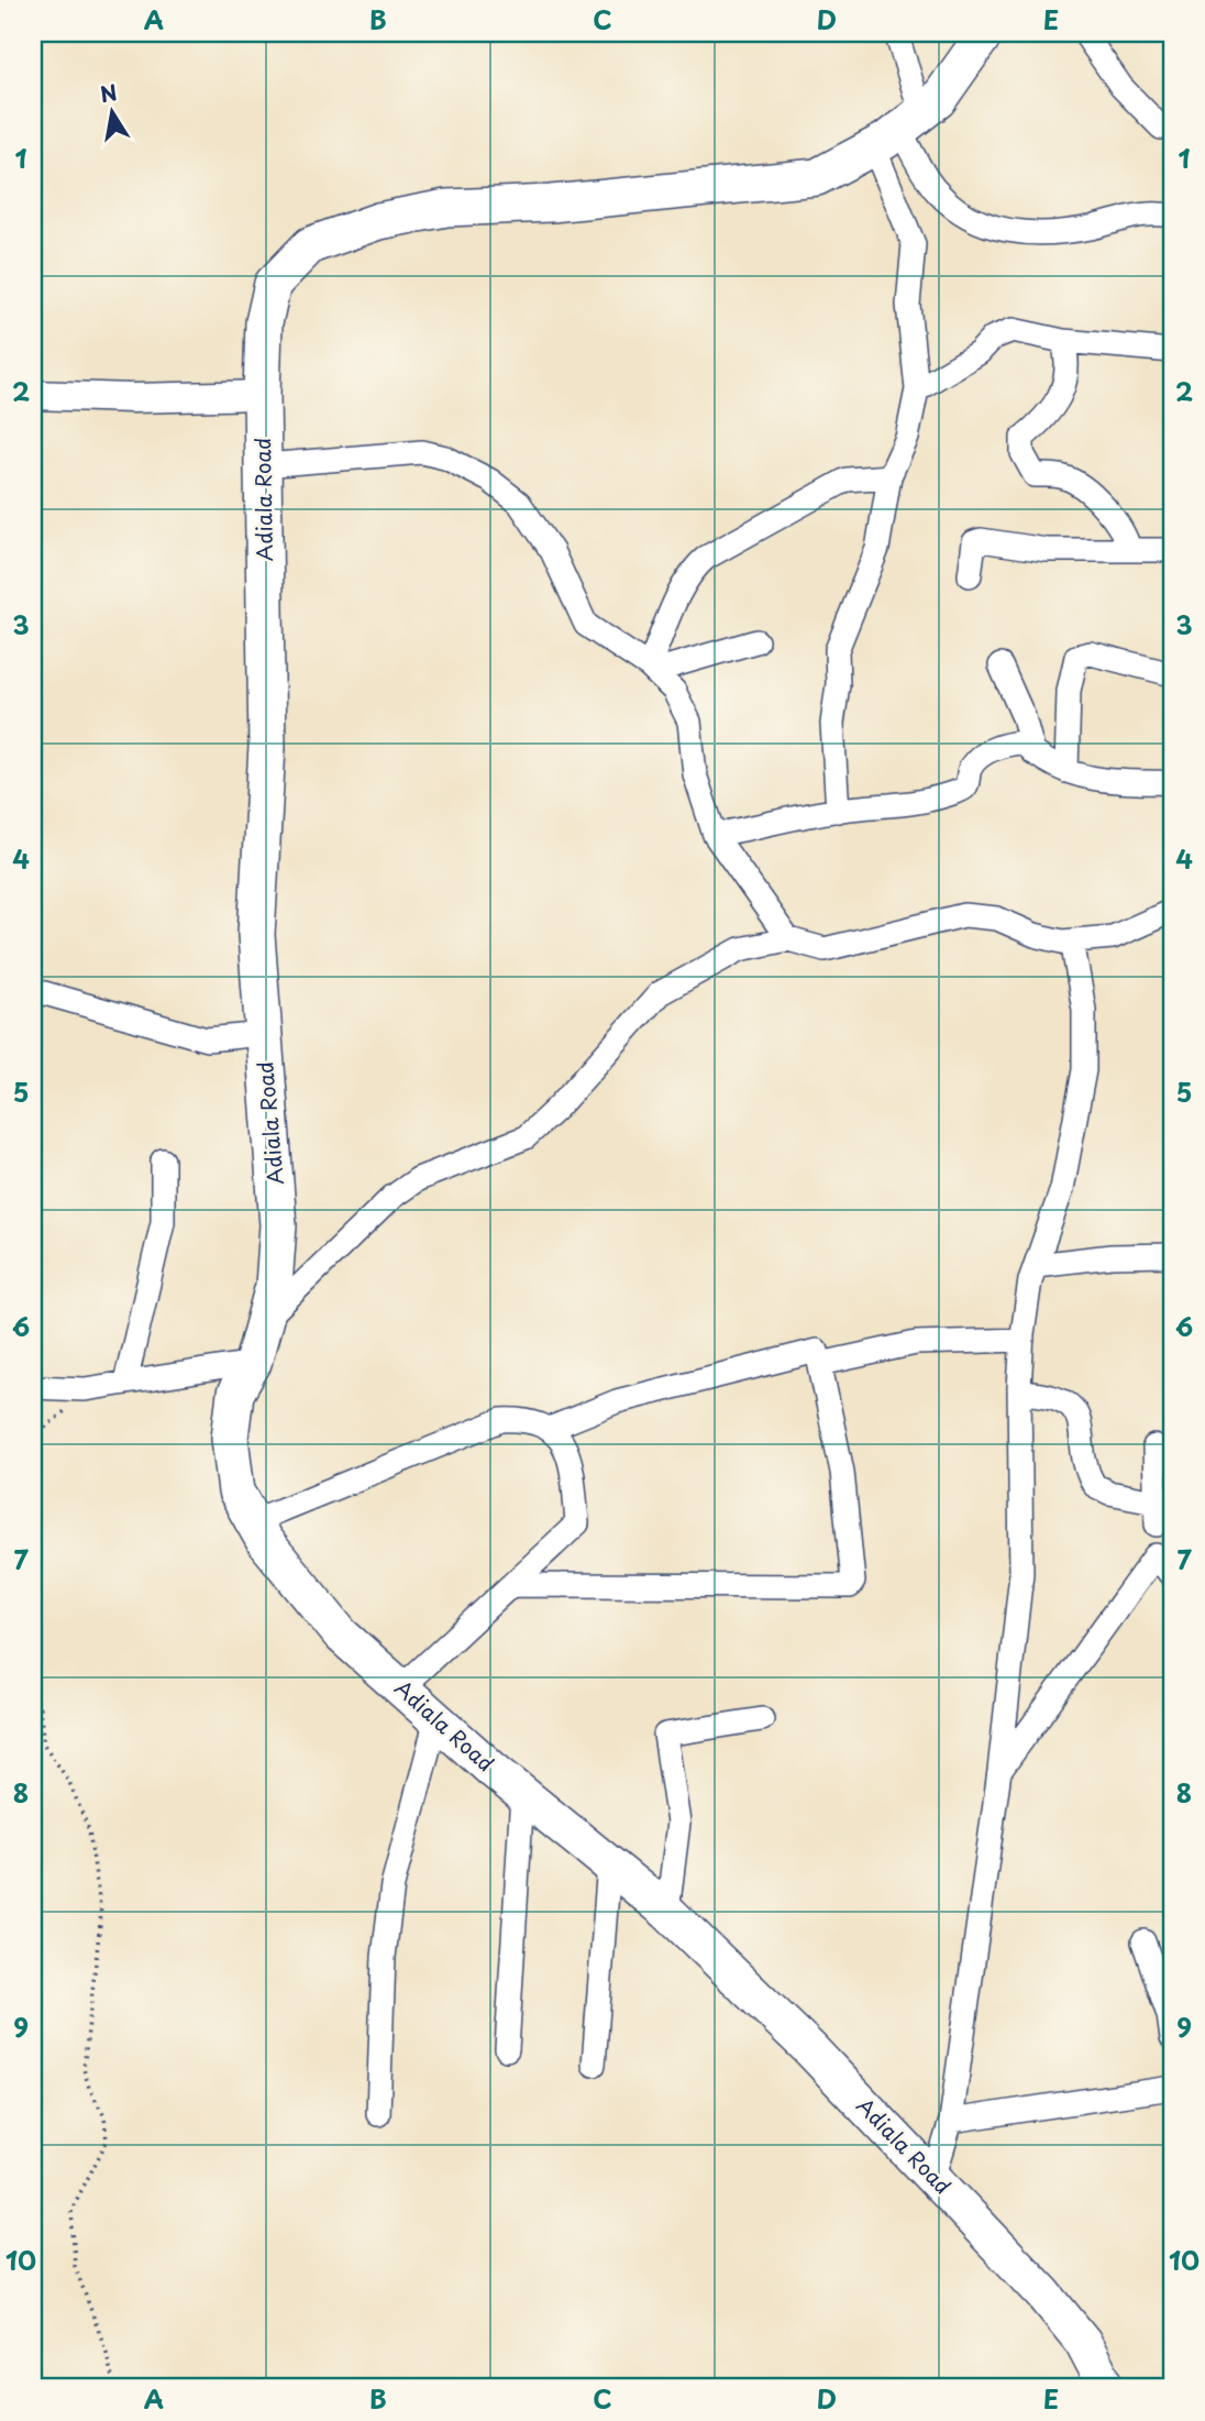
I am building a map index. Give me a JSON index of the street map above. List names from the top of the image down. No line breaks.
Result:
{"streets":{"main road":["Adiala Road"]},"north":"top","grid":{"columns":["A","B","C","D","E"],"rows":["1","2","3","4","5","6","7","8","9","10"]}}
